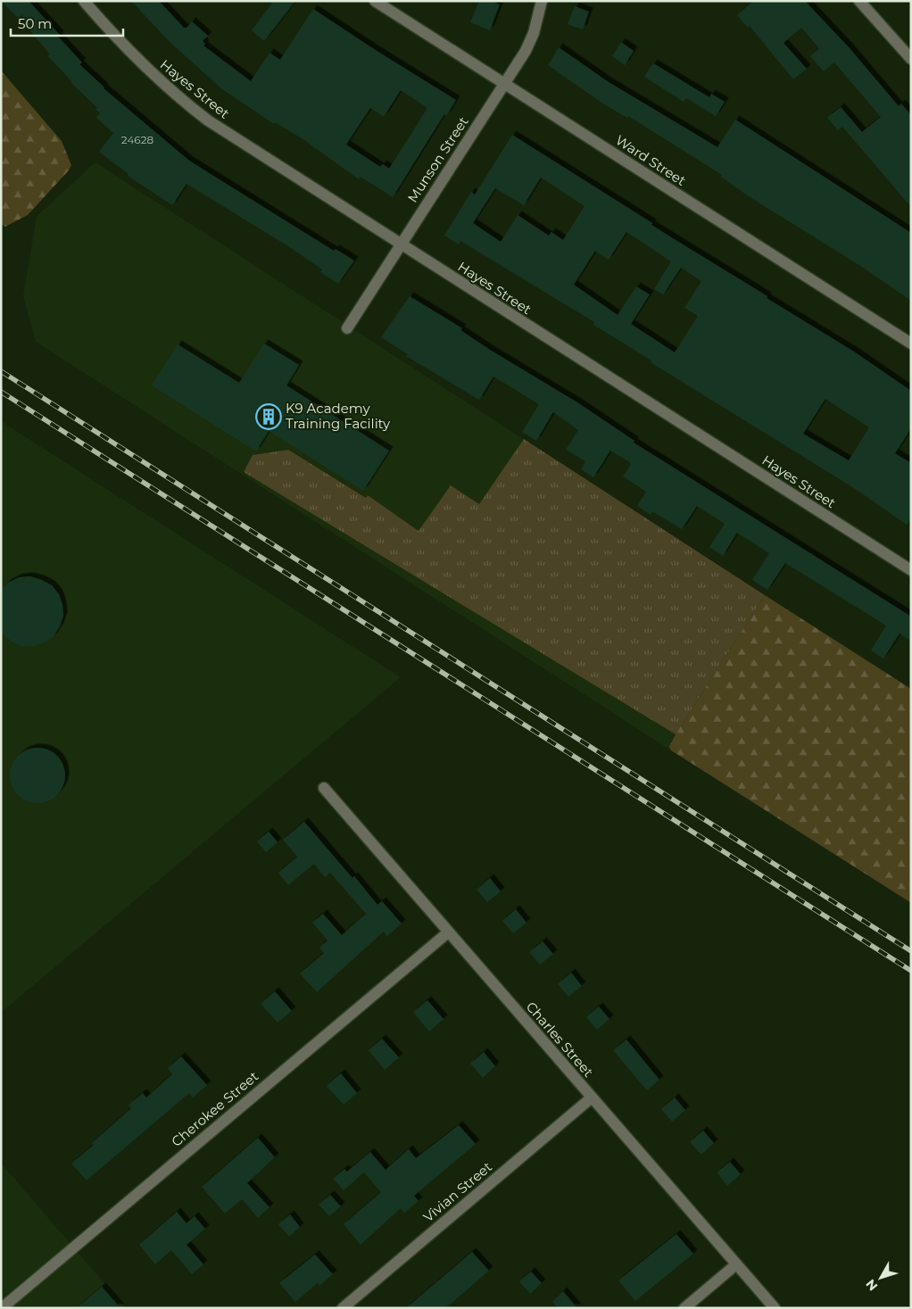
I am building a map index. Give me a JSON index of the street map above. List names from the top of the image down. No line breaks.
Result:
{"streets":{"street":["Hayes Street","Munson Street","Ward Street","Charles Street","Cherokee Street","Vivian Street"]},"crossings":[["Hayes Street","Munson Street"],["Munson Street","Ward Street"],["Charles Street","Cherokee Street"],["Charles Street","Vivian Street"]],"places":{"building":["K9 Academy Training Facility"]},"house_numbers":["24628"],"scale_bar":"50 m","north":"bottom left"}
